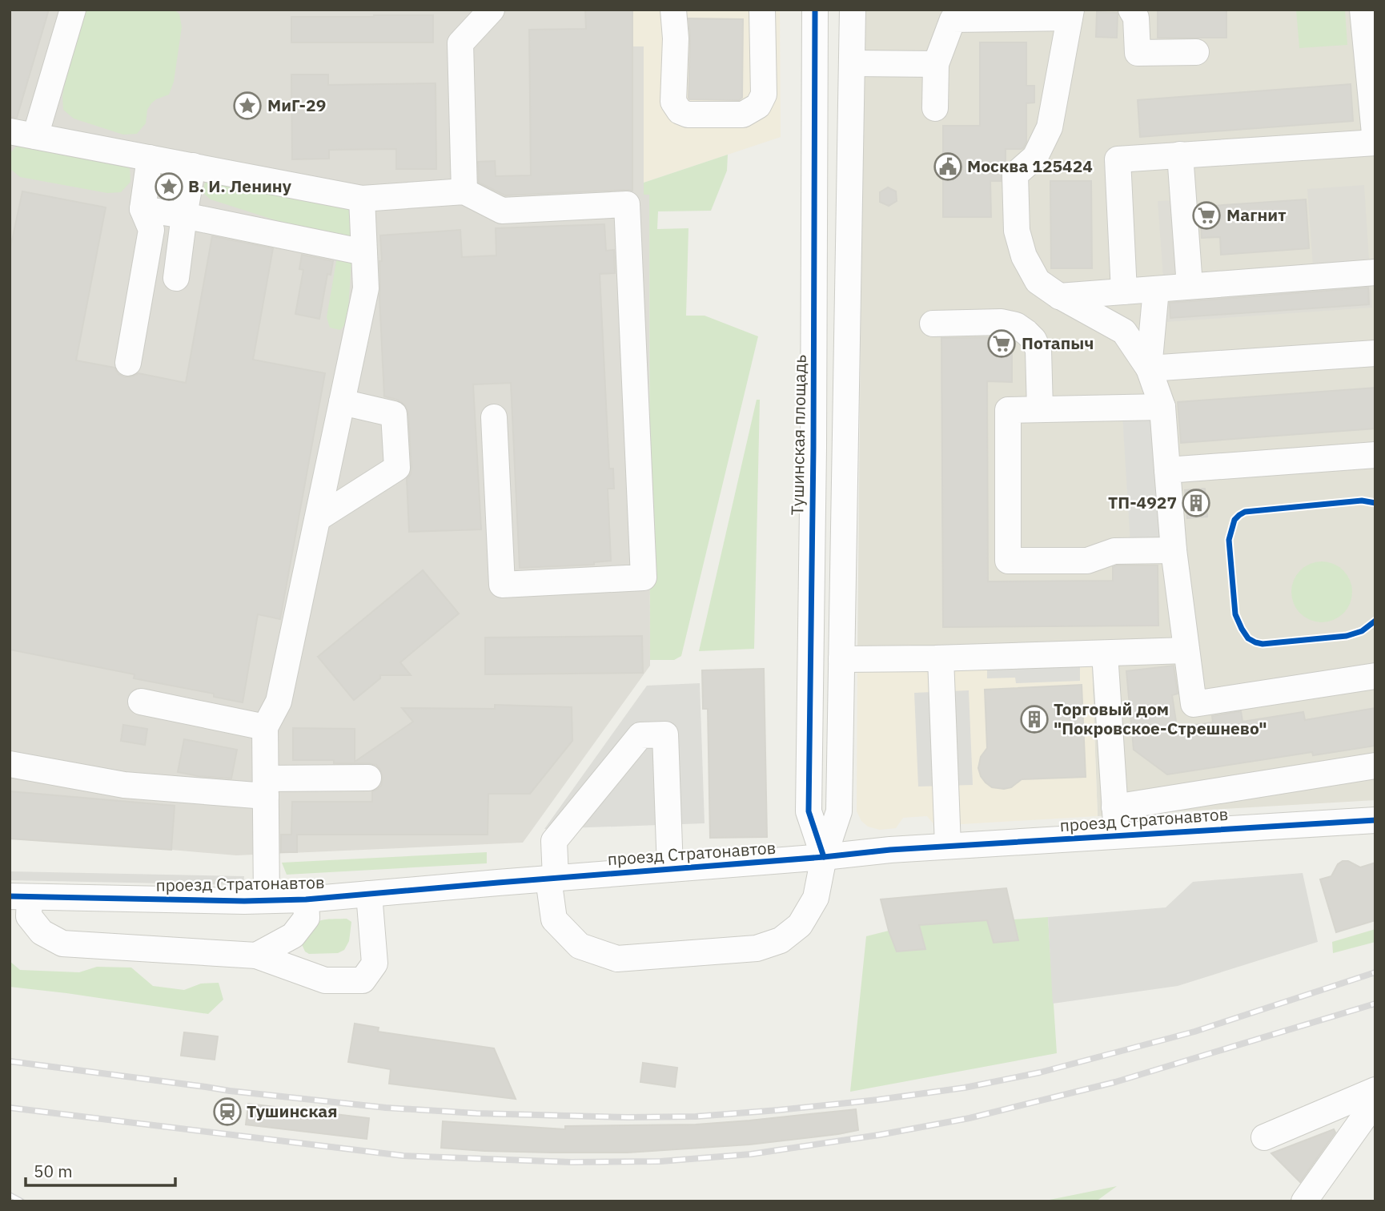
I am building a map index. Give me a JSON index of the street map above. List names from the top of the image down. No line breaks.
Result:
{"streets":{"street":["Тушинская площадь","проезд Стратонавтов"]},"crossings":[["Тушинская площадь","проезд Стратонавтов"]],"places":{"place":["МиГ-29","В. И. Ленину"],"public building":["Москва 125424"],"supermarket":["Магнит","Потапыч"],"building":["ТП-4927","Торговый дом \"Покровское-Стрешнево\""],"station":["Тушинская"]},"scale_bar":"50 m"}
